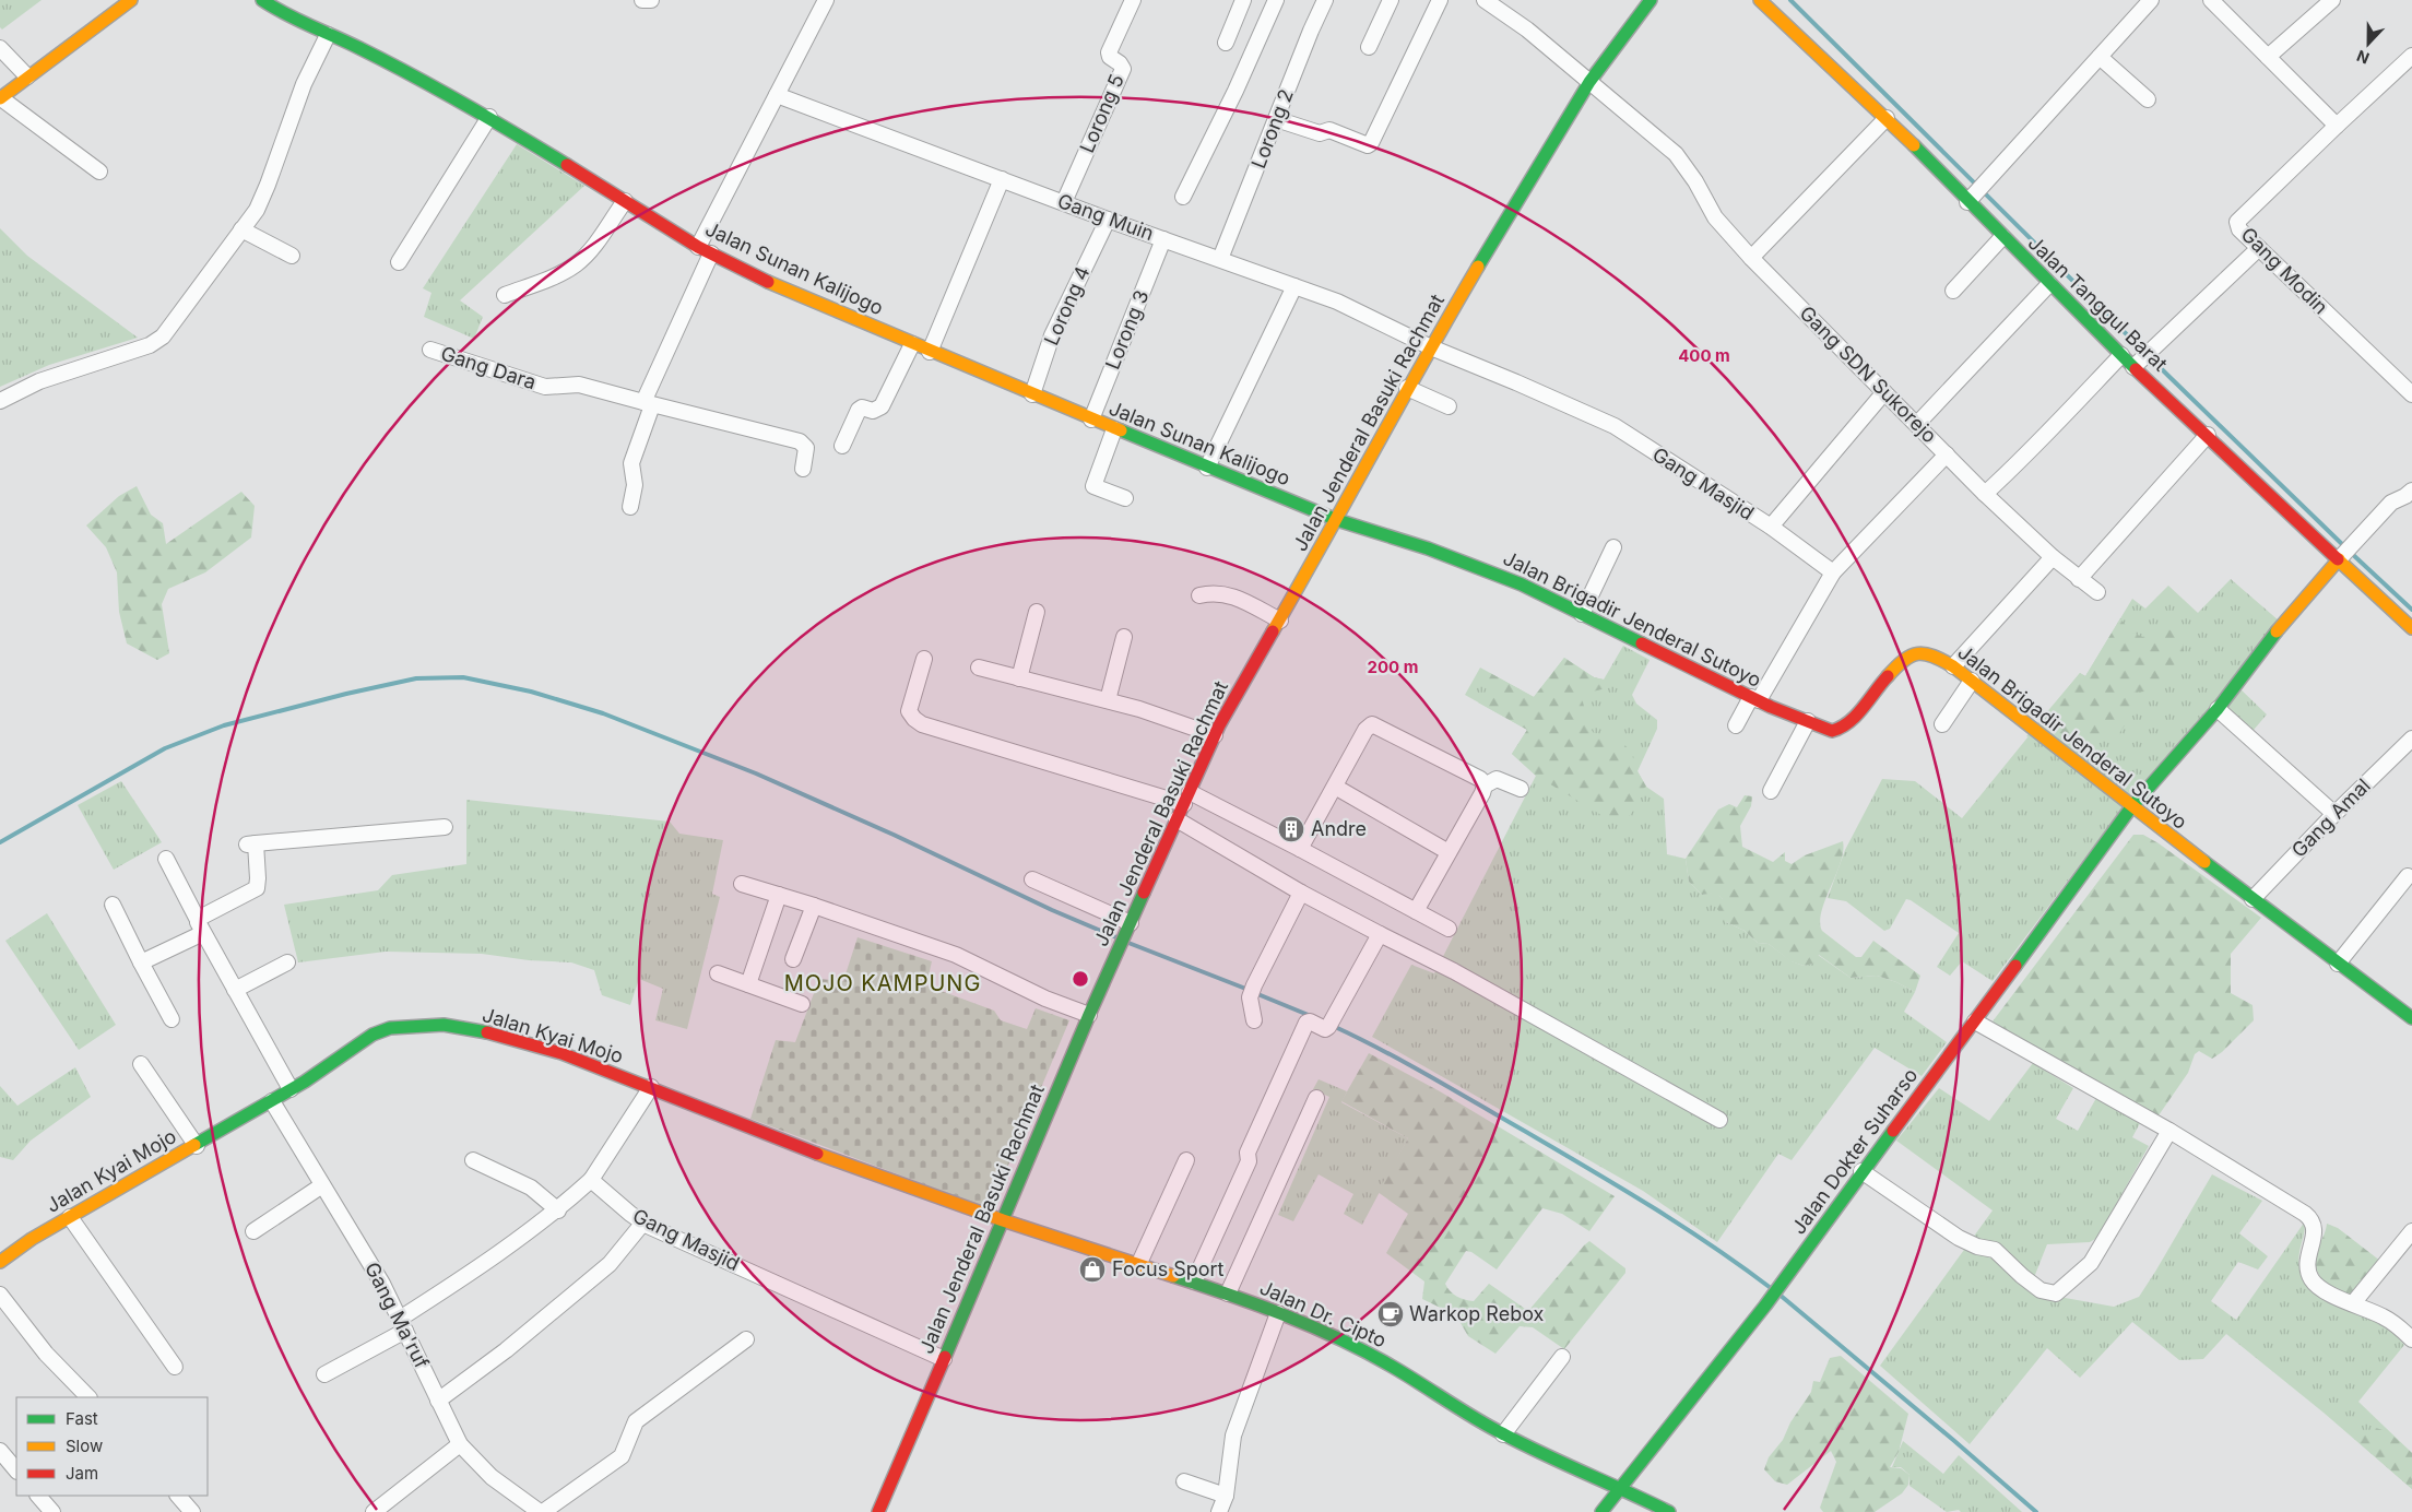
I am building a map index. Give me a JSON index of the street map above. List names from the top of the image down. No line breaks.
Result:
{"streets":{"street":["Lorong 5","Lorong 2","Gang Muin","Jalan Sunan Kalijogo","Gang Modin","Jalan Tanggul Barat","Lorong 4","Lorong 3","Gang Dara","Gang SDN Sukorejo","Jalan Jenderal Basuki Rachmat","Gang Masjid","Jalan Brigadir Jenderal Sutoyo","Gang Amal","Jalan Kyai Mojo","Jalan Dokter Suharso","Jalan Dr. Cipto","Gang Ma'ruf"]},"crossings":[["Lorong 5","Gang Muin"],["Lorong 2","Gang Muin"],["Gang Muin","Lorong 4"],["Gang Muin","Lorong 3"],["Gang Muin","Jalan Jenderal Basuki Rachmat"],["Gang Muin","Gang Masjid"],["Jalan Sunan Kalijogo","Lorong 4"],["Jalan Sunan Kalijogo","Lorong 3"],["Jalan Sunan Kalijogo","Jalan Jenderal Basuki Rachmat"],["Jalan Sunan Kalijogo","Jalan Brigadir Jenderal Sutoyo"],["Jalan Tanggul Barat","Jalan Dokter Suharso"],["Gang SDN Sukorejo","Jalan Jenderal Basuki Rachmat"],["Jalan Jenderal Basuki Rachmat","Gang Masjid"],["Jalan Jenderal Basuki Rachmat","Jalan Brigadir Jenderal Sutoyo"],["Jalan Jenderal Basuki Rachmat","Jalan Kyai Mojo"],["Jalan Jenderal Basuki Rachmat","Jalan Dr. Cipto"],["Jalan Brigadir Jenderal Sutoyo","Gang Amal"],["Jalan Brigadir Jenderal Sutoyo","Jalan Dokter Suharso"],["Jalan Kyai Mojo","Jalan Dr. Cipto"],["Jalan Kyai Mojo","Gang Ma'ruf"],["Jalan Dokter Suharso","Jalan Dr. Cipto"]],"districts":["MOJO KAMPUNG"],"places":{"building":["Andre"],"shop":["Focus Sport"],"cafe":["Warkop Rebox"]},"legend":["Fast","Slow","Jam"],"north":"bottom","rings":["400 m","200 m"]}
